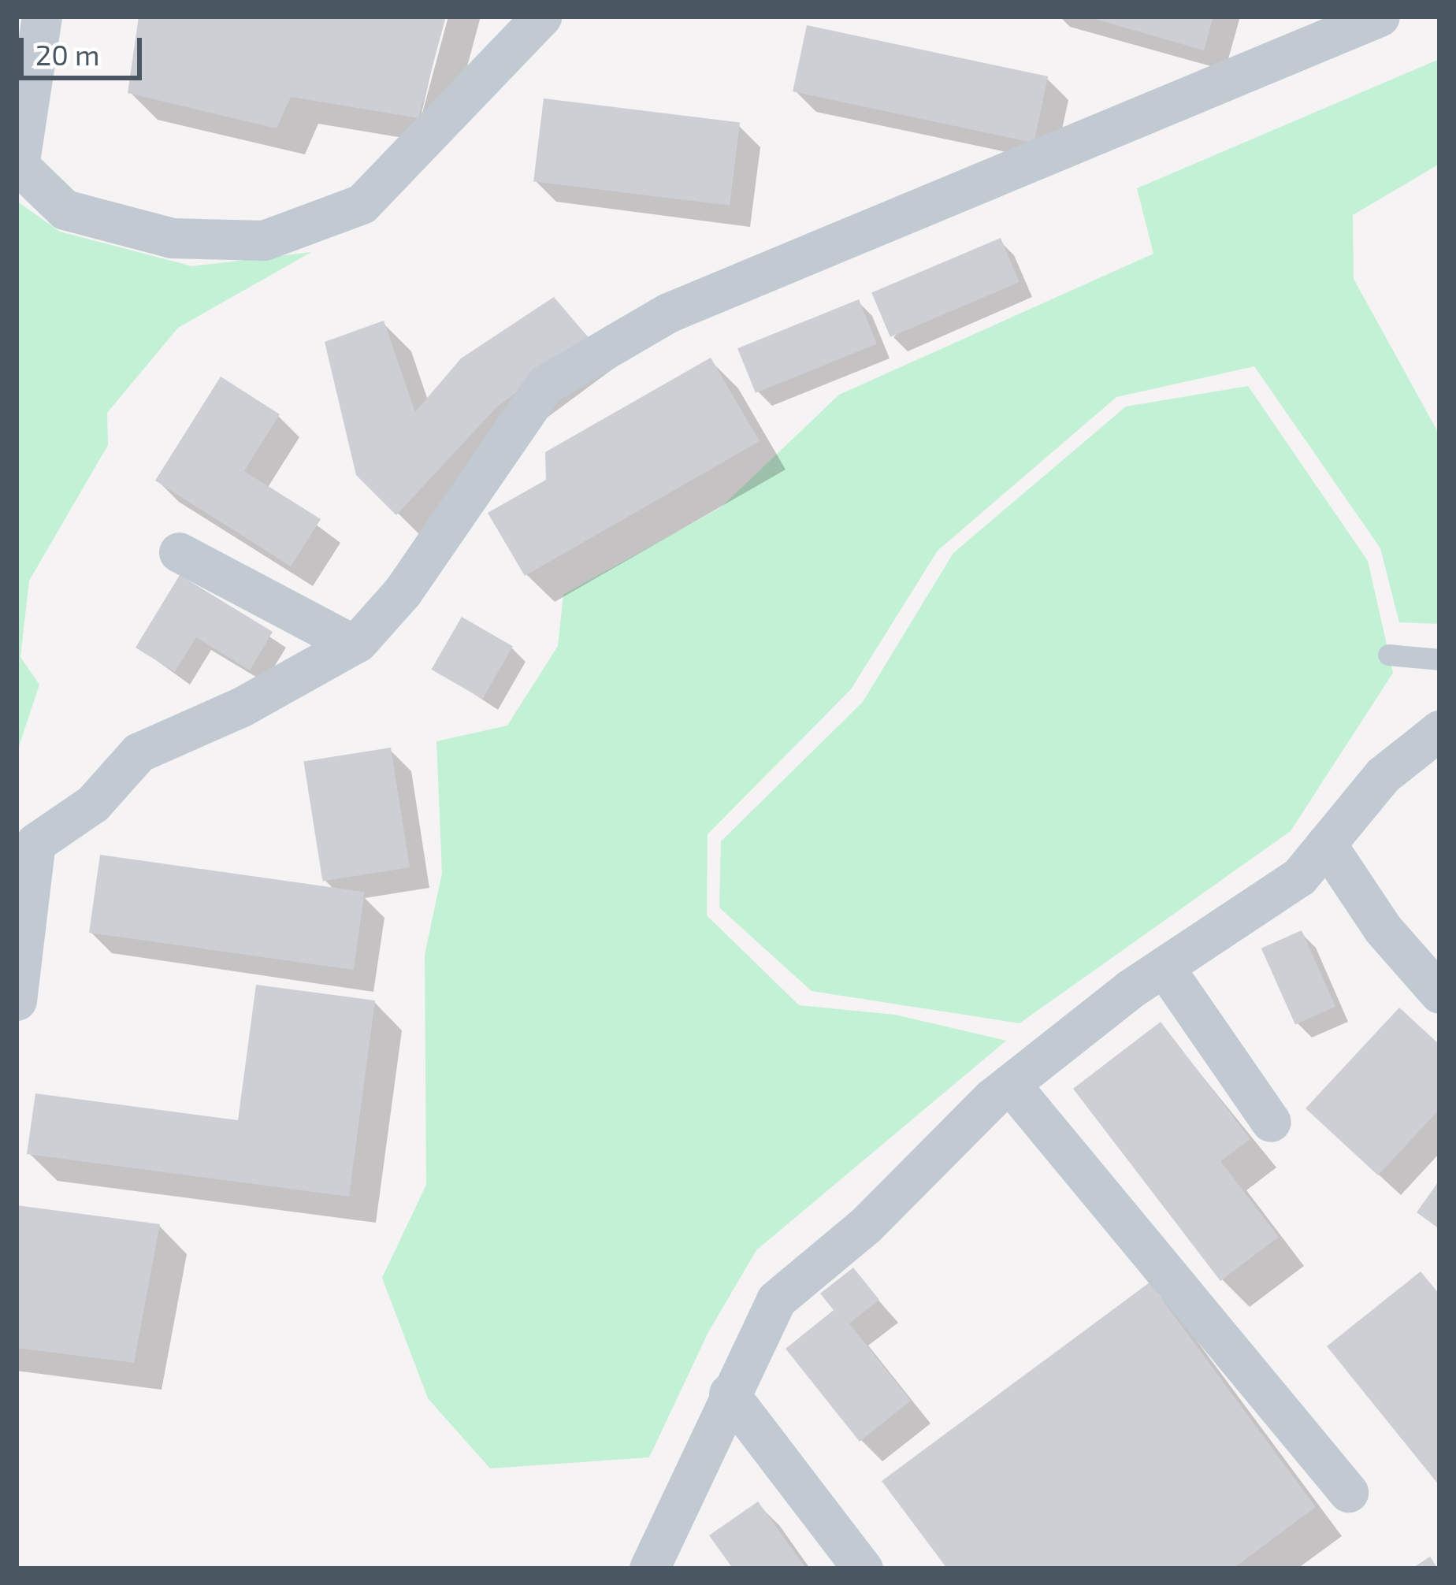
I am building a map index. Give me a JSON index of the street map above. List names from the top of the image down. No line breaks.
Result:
{"scale_bar":"20 m"}
